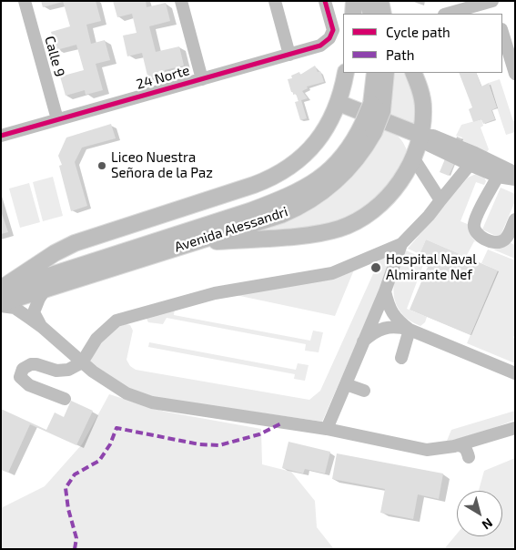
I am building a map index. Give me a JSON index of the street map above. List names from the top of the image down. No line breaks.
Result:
{"streets":{"main road":["Avenida Alessandri"],"street":["Calle 9","24 Norte"]},"crossings":[["Calle 9","24 Norte"]],"places":["Liceo Nuestra Señora de la Paz","Hospital Naval Almirante Nef"],"legend":["Cycle path","Path"],"north":"bottom right"}
